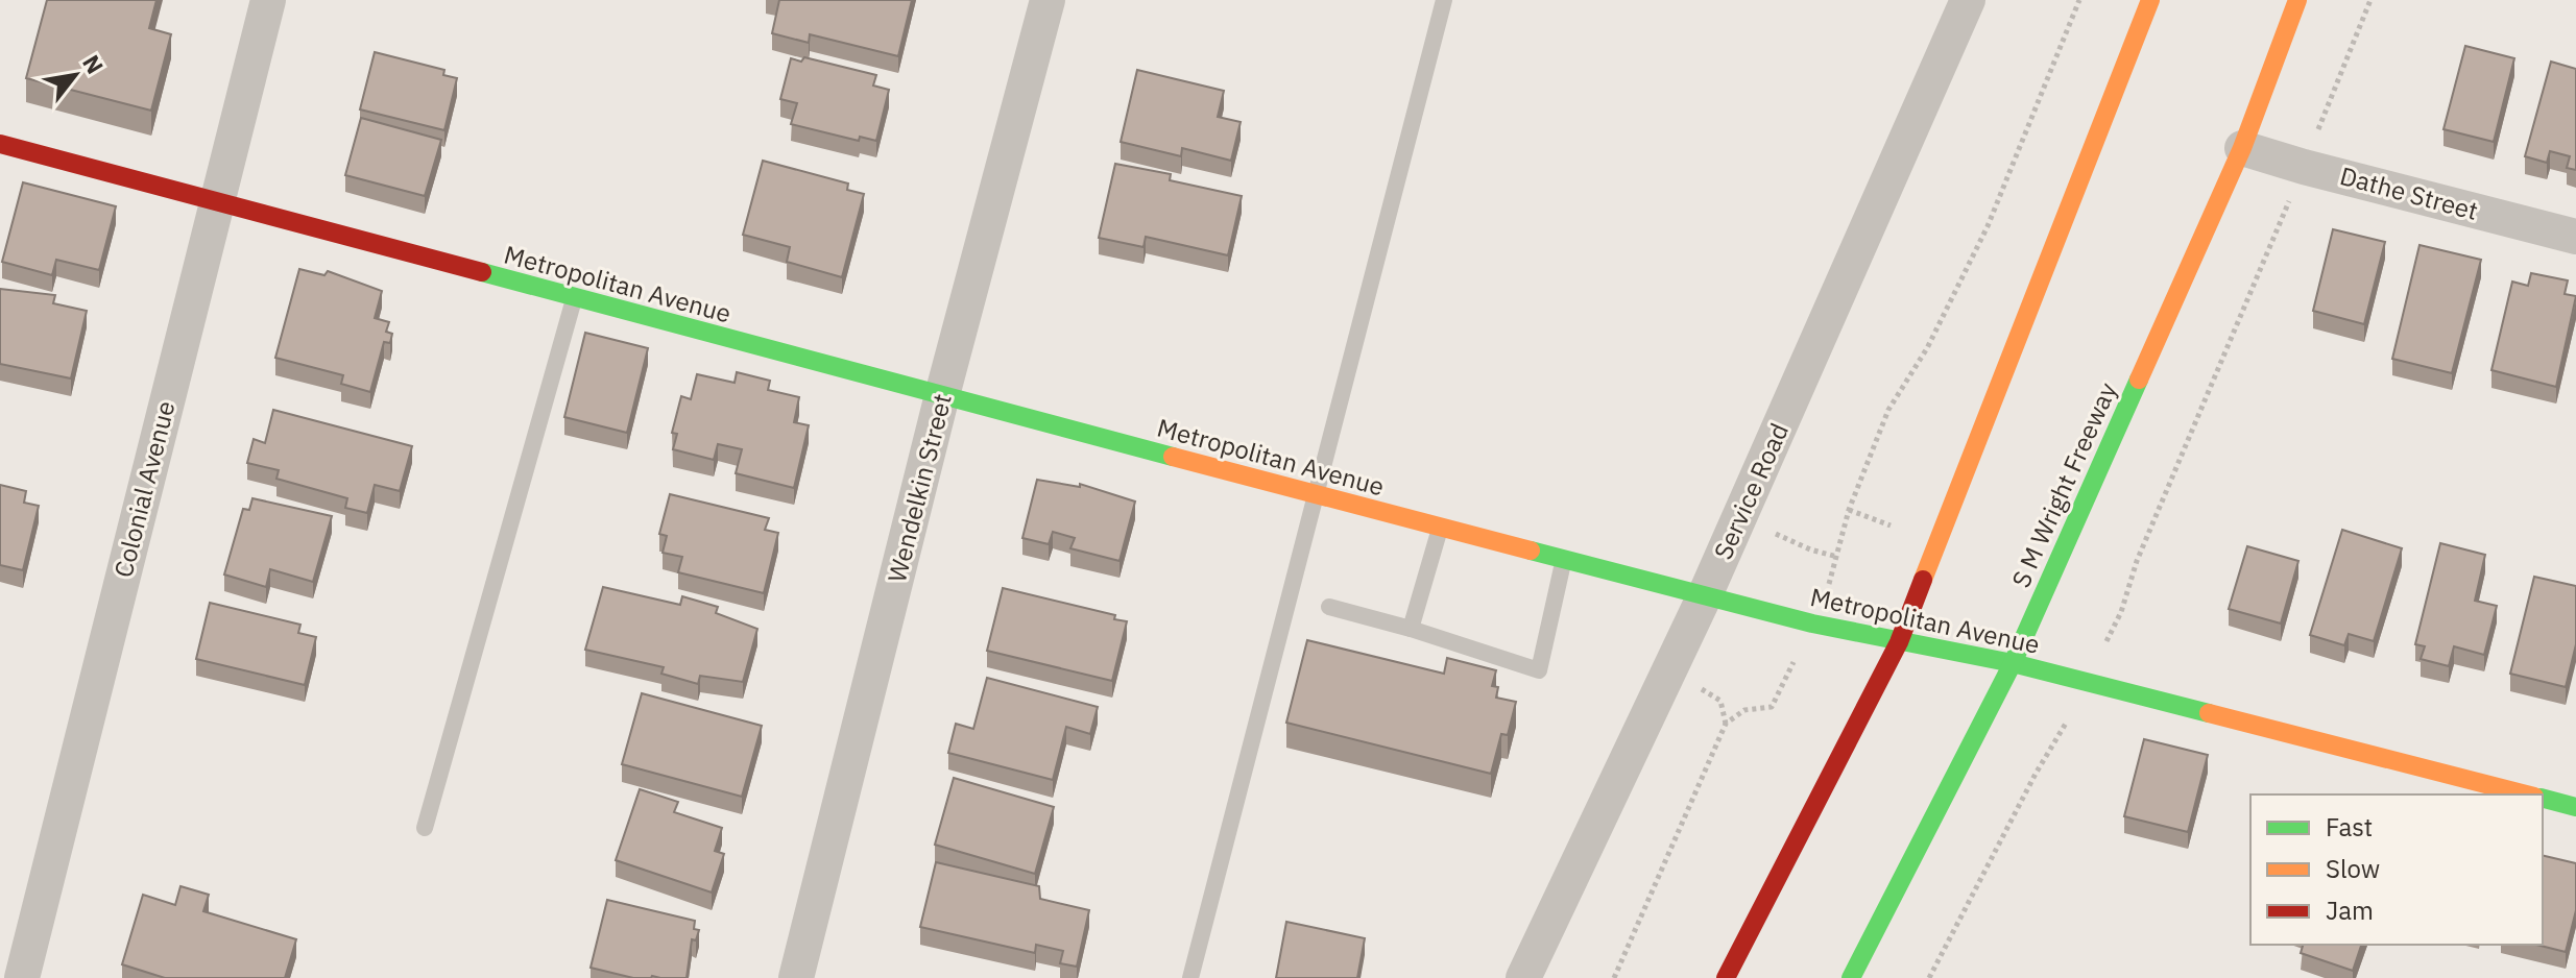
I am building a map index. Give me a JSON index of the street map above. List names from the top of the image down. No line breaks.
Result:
{"streets":{"street":["Dathe Street","Metropolitan Avenue","S M Wright Freeway","Wendelkin Street","Colonial Avenue","Service Road"]},"crossings":[["Dathe Street","S M Wright Freeway"],["Metropolitan Avenue","S M Wright Freeway"],["Metropolitan Avenue","Wendelkin Street"],["Metropolitan Avenue","Colonial Avenue"],["Metropolitan Avenue","Service Road"]],"legend":["Fast","Slow","Jam"],"north":"top right"}
